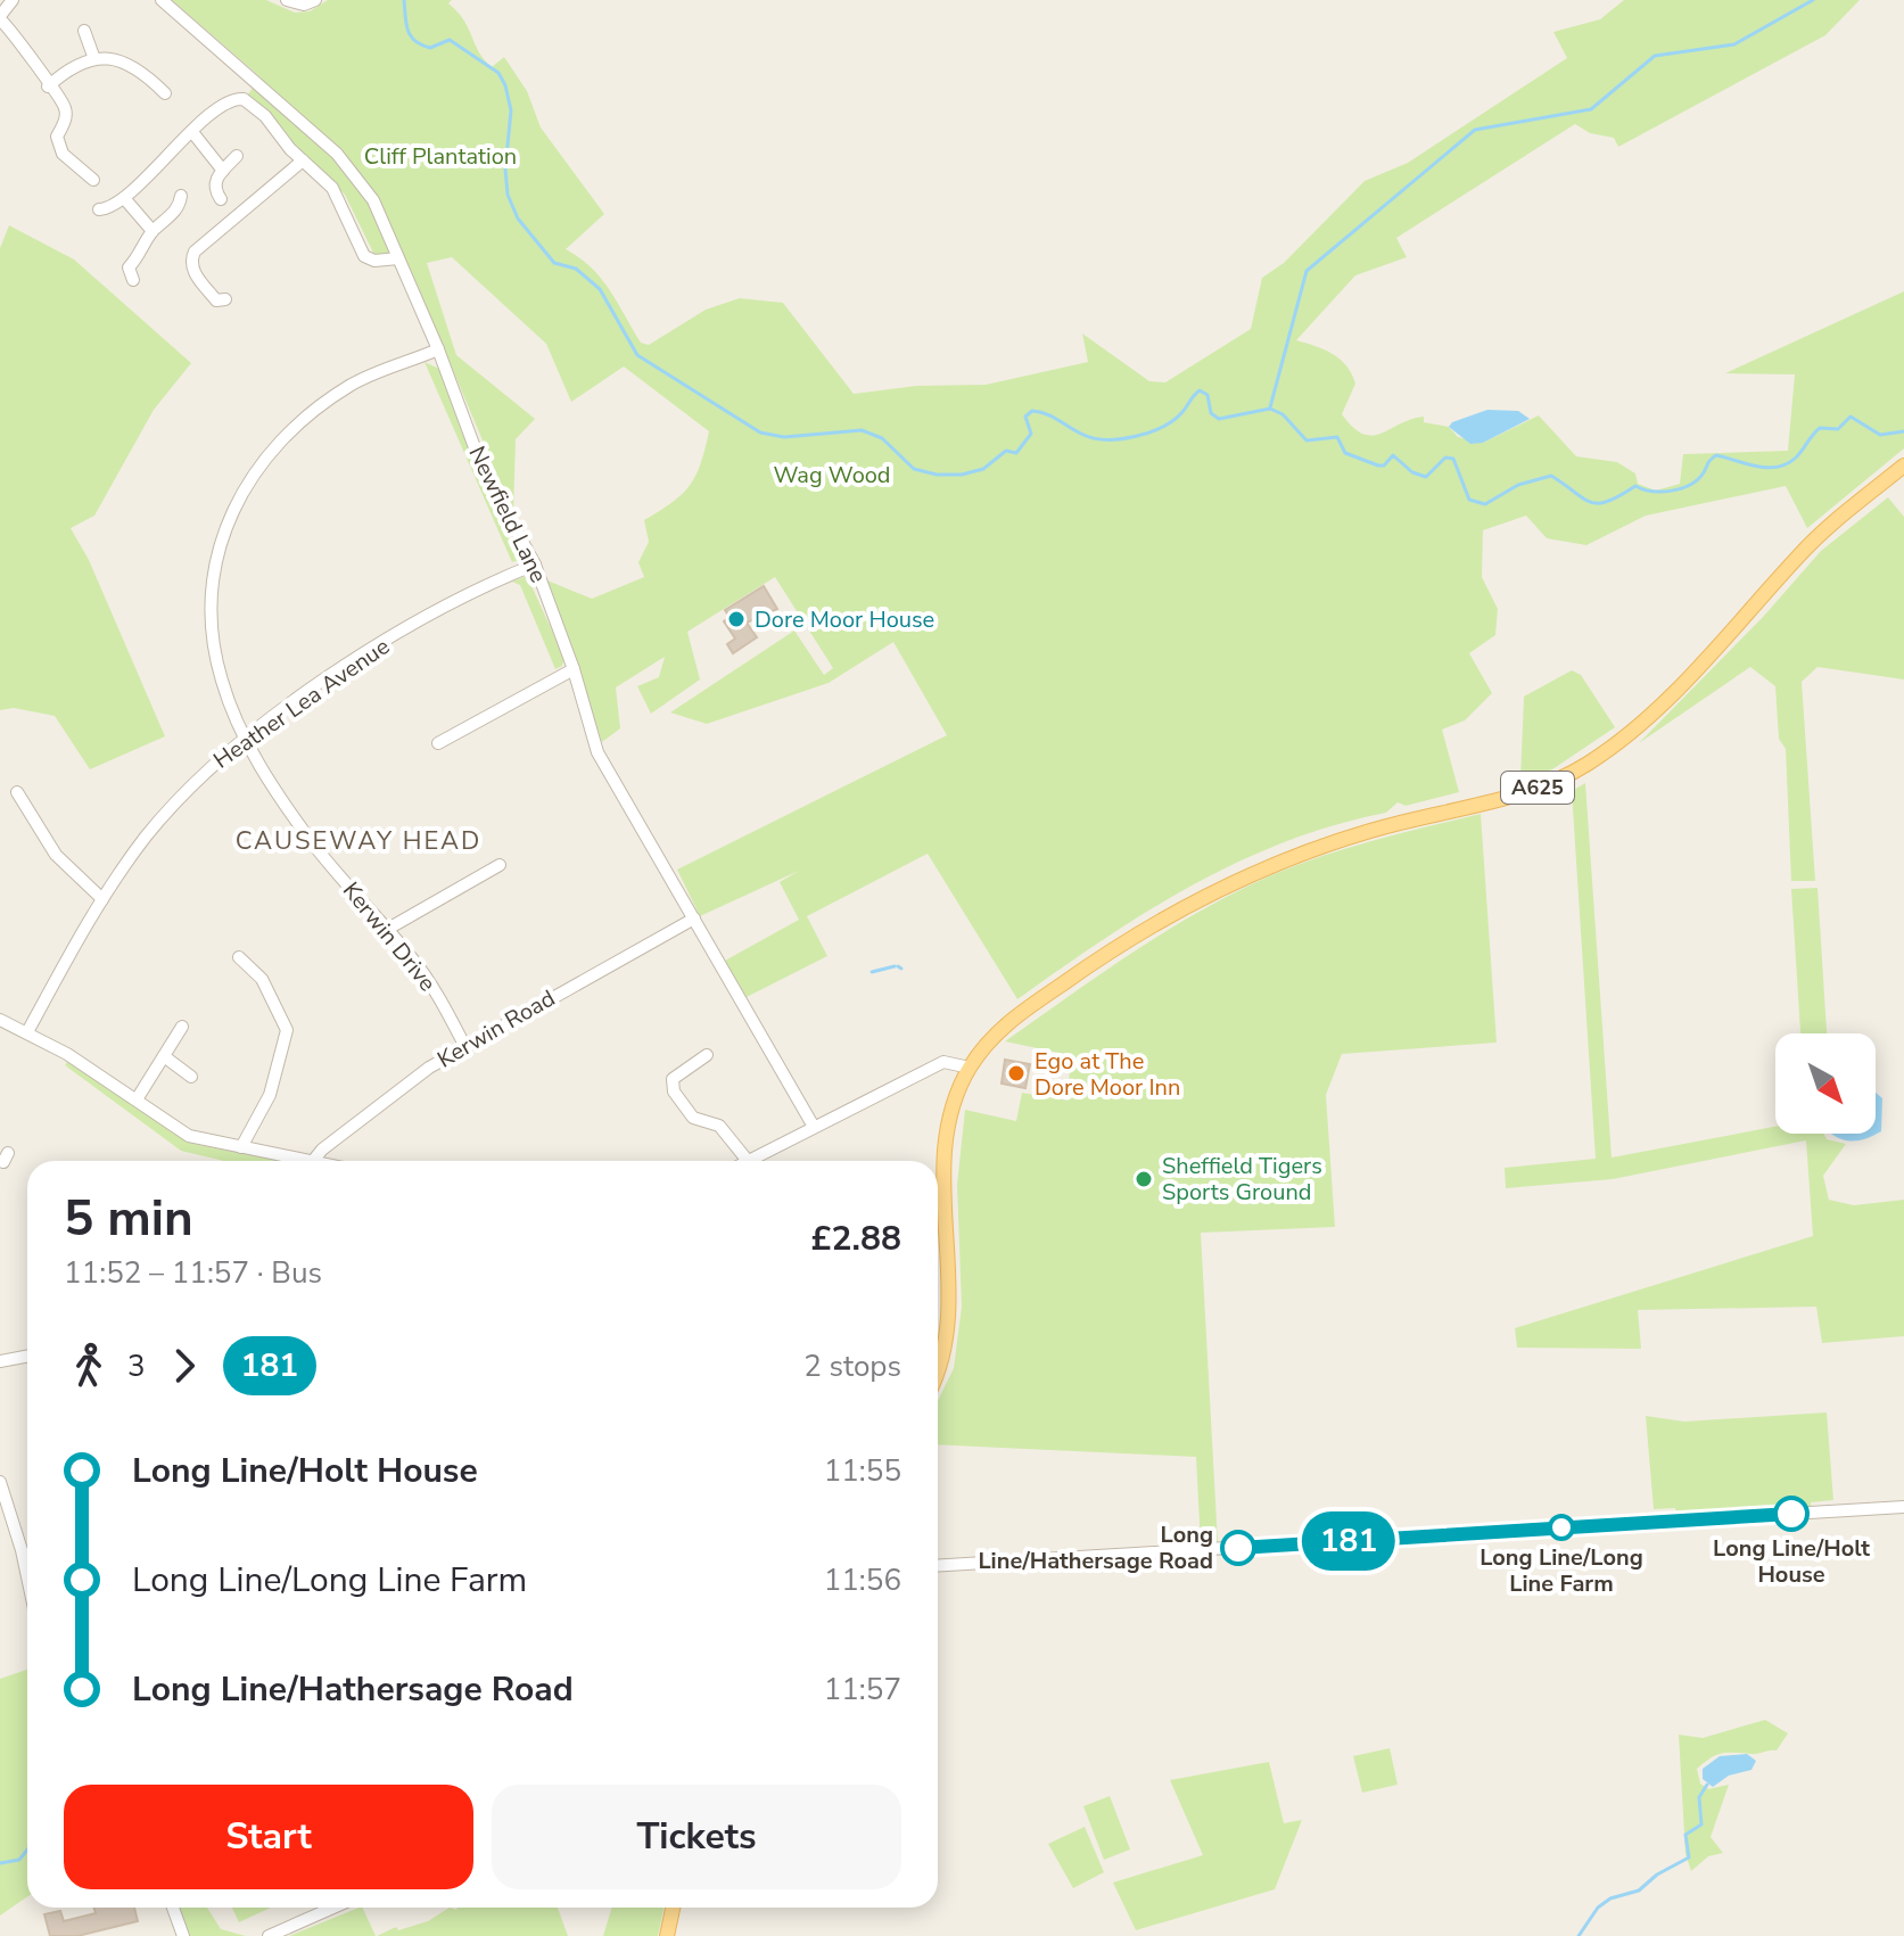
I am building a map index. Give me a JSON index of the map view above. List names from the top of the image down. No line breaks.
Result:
{"streets":{"main road":["A625"],"street":["Newfield Lane","Heather Lea Avenue","Kerwin Drive","Kerwin Road"]},"crossings":[["Newfield Lane","Heather Lea Avenue"],["Newfield Lane","Kerwin Drive"],["Newfield Lane","Kerwin Road"],["Heather Lea Avenue","Kerwin Drive"],["Kerwin Drive","Kerwin Road"]],"districts":["CAUSEWAY HEAD"],"parks":["Cliff Plantation","Wag Wood"],"places":["Dore Moor House","Ego at The Dore Moor Inn","Sheffield Tigers Sports Ground","Long Line/Holt House","Long Line/Long Line Farm","Long Line/Hathersage Road"],"lines":["bus line 181"],"north":"bottom right","page":{"on_map":"181","heading":["5 min","11:52 – 11:57 · Bus","£2.88"],"legs":["3","181","2 stops"],"list":[{"name":"Long Line/Holt House","value":"11:55"},{"name":"Long Line/Long Line Farm","value":"11:56"},{"name":"Long Line/Hathersage Road","value":"11:57"}],"buttons":["Start","Tickets"]}}
